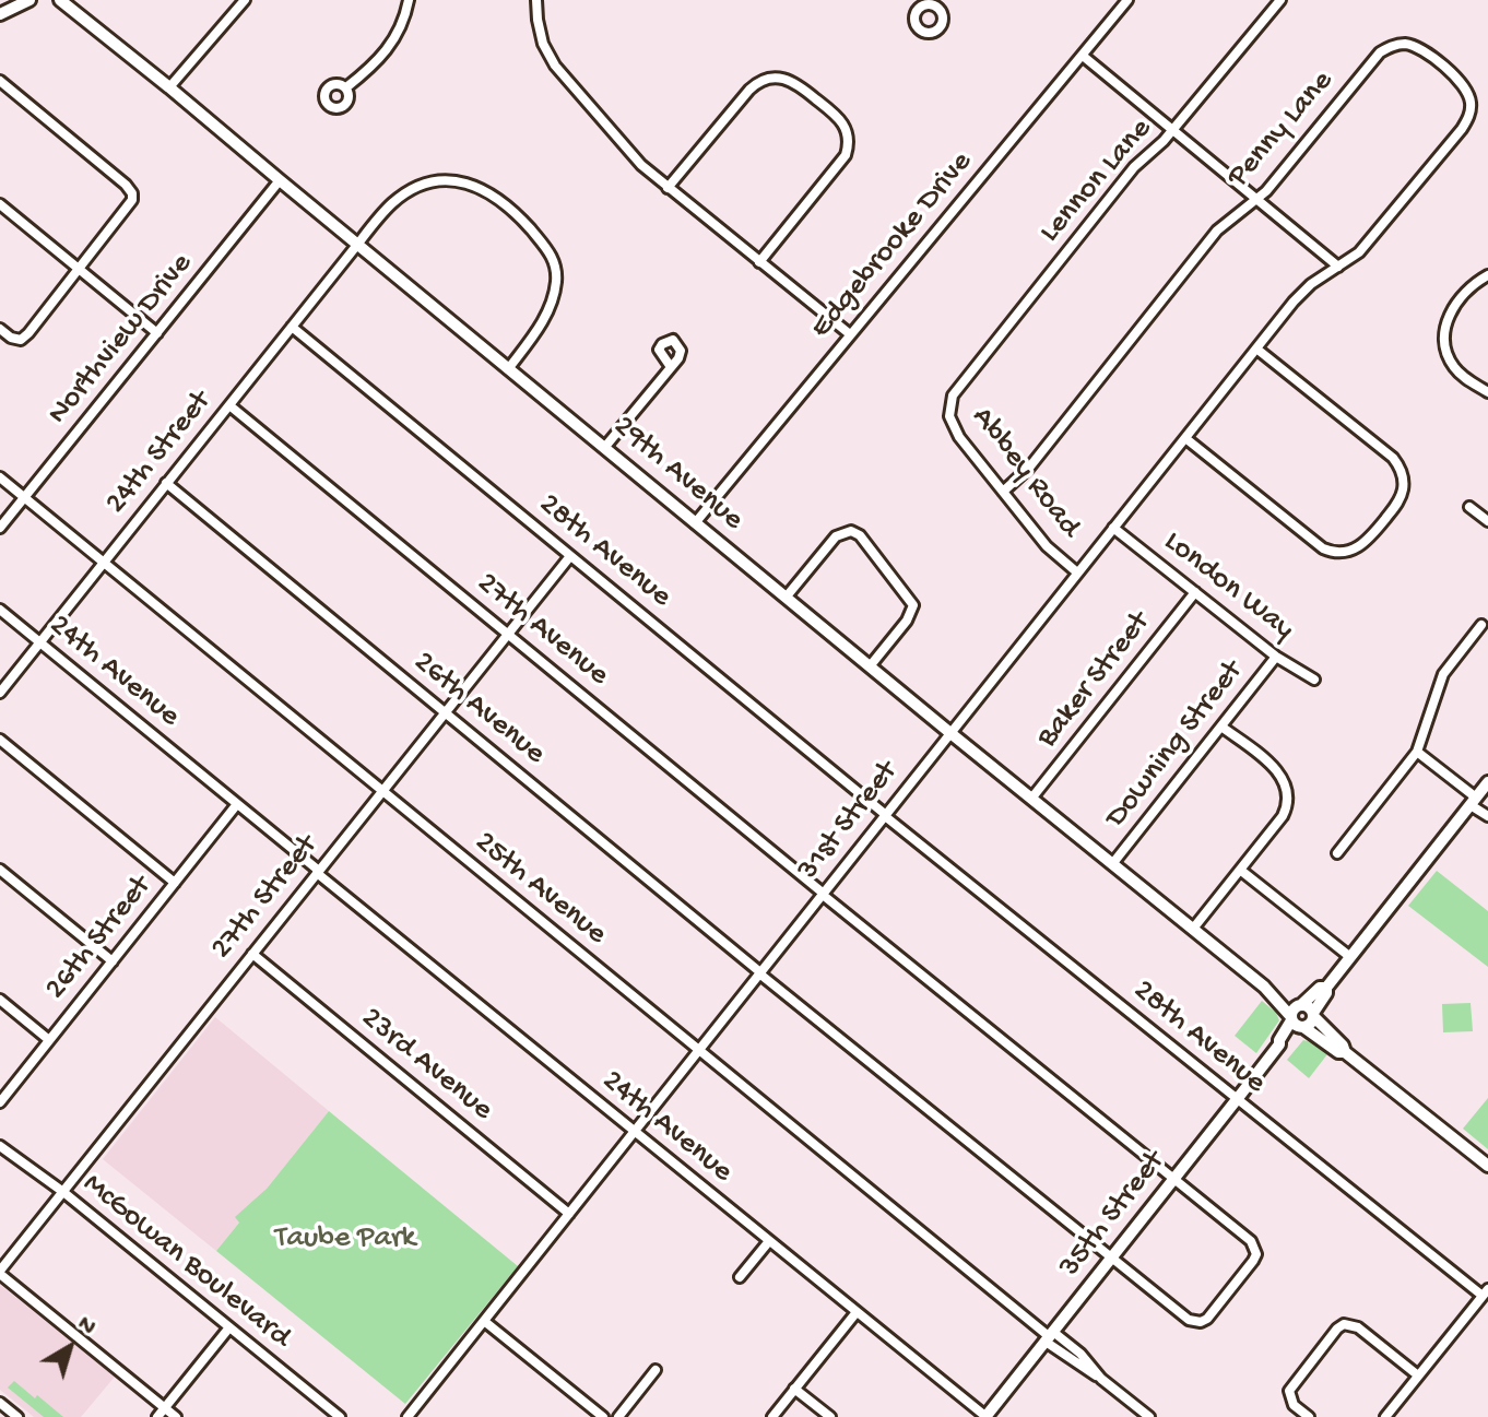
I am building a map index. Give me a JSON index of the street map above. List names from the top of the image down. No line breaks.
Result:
{"streets":{"street":["Penny Lane","Lennon Lane","Edgebrooke Drive","Northview Drive","24th Street","Abbey Road","29th Avenue","28th Avenue","London Way","27th Avenue","24th Avenue","Baker Street","26th Avenue","Downing Street","31st Street","25th Avenue","27th Street","26th Street","23rd Avenue","35th Street","McGowan Boulevard"]},"crossings":[["Penny Lane","Abbey Road"],["Penny Lane","31st Street"],["Lennon Lane","Abbey Road"],["Edgebrooke Drive","29th Avenue"],["Northview Drive","29th Avenue"],["Northview Drive","25th Avenue"],["24th Street","29th Avenue"],["24th Street","28th Avenue"],["24th Street","27th Avenue"],["24th Street","24th Avenue"],["24th Street","26th Avenue"],["24th Street","25th Avenue"],["Abbey Road","31st Street"],["29th Avenue","Baker Street"],["29th Avenue","Downing Street"],["29th Avenue","31st Street"],["29th Avenue","35th Street"],["28th Avenue","31st Street"],["28th Avenue","27th Street"],["28th Avenue","35th Street"],["London Way","Baker Street"],["London Way","Downing Street"],["London Way","31st Street"],["27th Avenue","26th Avenue"],["27th Avenue","31st Street"],["27th Avenue","27th Street"],["27th Avenue","35th Street"],["24th Avenue","31st Street"],["24th Avenue","27th Street"],["24th Avenue","26th Street"],["24th Avenue","35th Street"],["26th Avenue","31st Street"],["26th Avenue","27th Street"],["26th Avenue","35th Street"],["31st Street","25th Avenue"],["31st Street","23rd Avenue"],["25th Avenue","27th Street"],["25th Avenue","35th Street"],["27th Street","23rd Avenue"],["27th Street","McGowan Boulevard"]],"parks":["Taube Park"],"north":"top right"}
